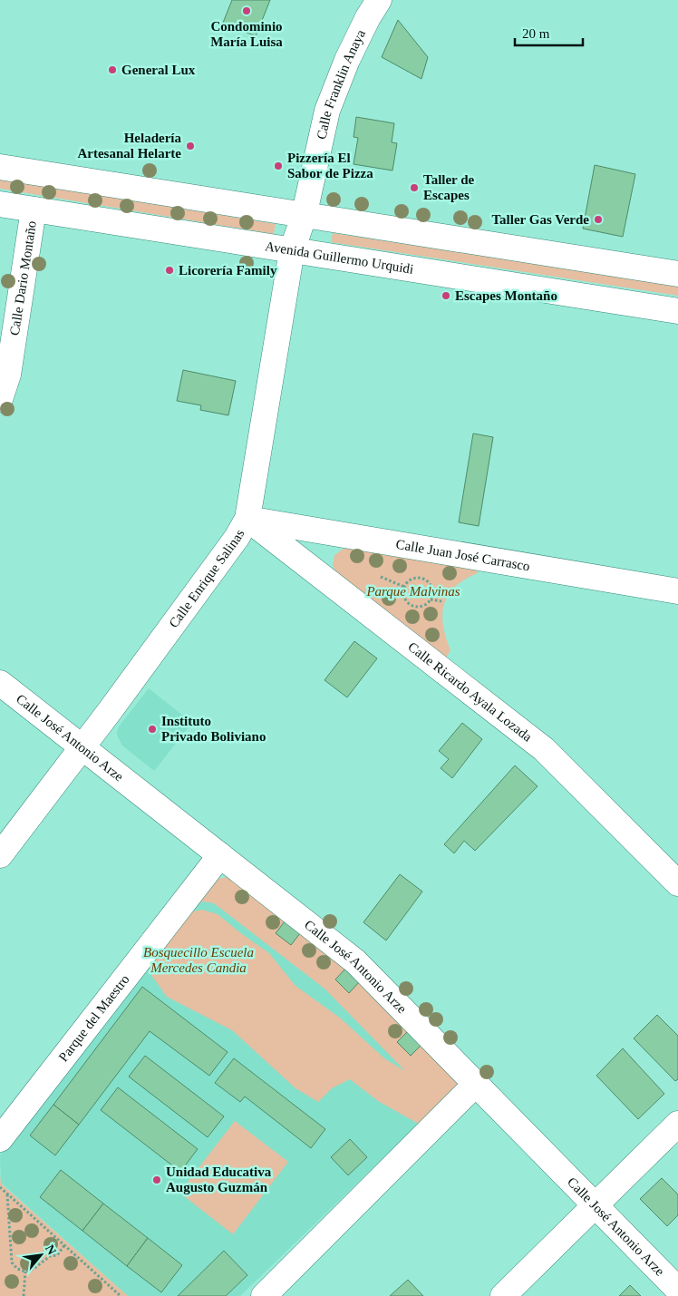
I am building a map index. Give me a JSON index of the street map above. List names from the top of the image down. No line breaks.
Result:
{"streets":{"street":["Calle Franklin Anaya","Avenida Guillermo Urquidi","Calle Dario Montaño","Calle Juan José Carrasco","Calle Enrique Salinas","Calle Ricardo Ayala Lozada","Calle José Antonio Arze","Parque del Maestro"]},"crossings":[["Calle Franklin Anaya","Avenida Guillermo Urquidi"],["Calle Franklin Anaya","Calle Enrique Salinas"],["Avenida Guillermo Urquidi","Calle Dario Montaño"],["Avenida Guillermo Urquidi","Calle Enrique Salinas"],["Calle Juan José Carrasco","Calle Enrique Salinas"],["Calle Juan José Carrasco","Calle Ricardo Ayala Lozada"],["Calle Enrique Salinas","Calle Ricardo Ayala Lozada"],["Calle Enrique Salinas","Calle José Antonio Arze"],["Calle José Antonio Arze","Parque del Maestro"]],"parks":["Parque Malvinas","Bosquecillo Escuela Mercedes Candia"],"places":["Condominio María Luisa","General Lux","Heladería Artesanal Helarte","Pizzería El Sabor de Pizza","Taller de Escapes","Taller Gas Verde","Licorería Family","Escapes Montaño","Instituto Privado Boliviano","Unidad Educativa Augusto Guzmán"],"scale_bar":"20 m","north":"top right"}
